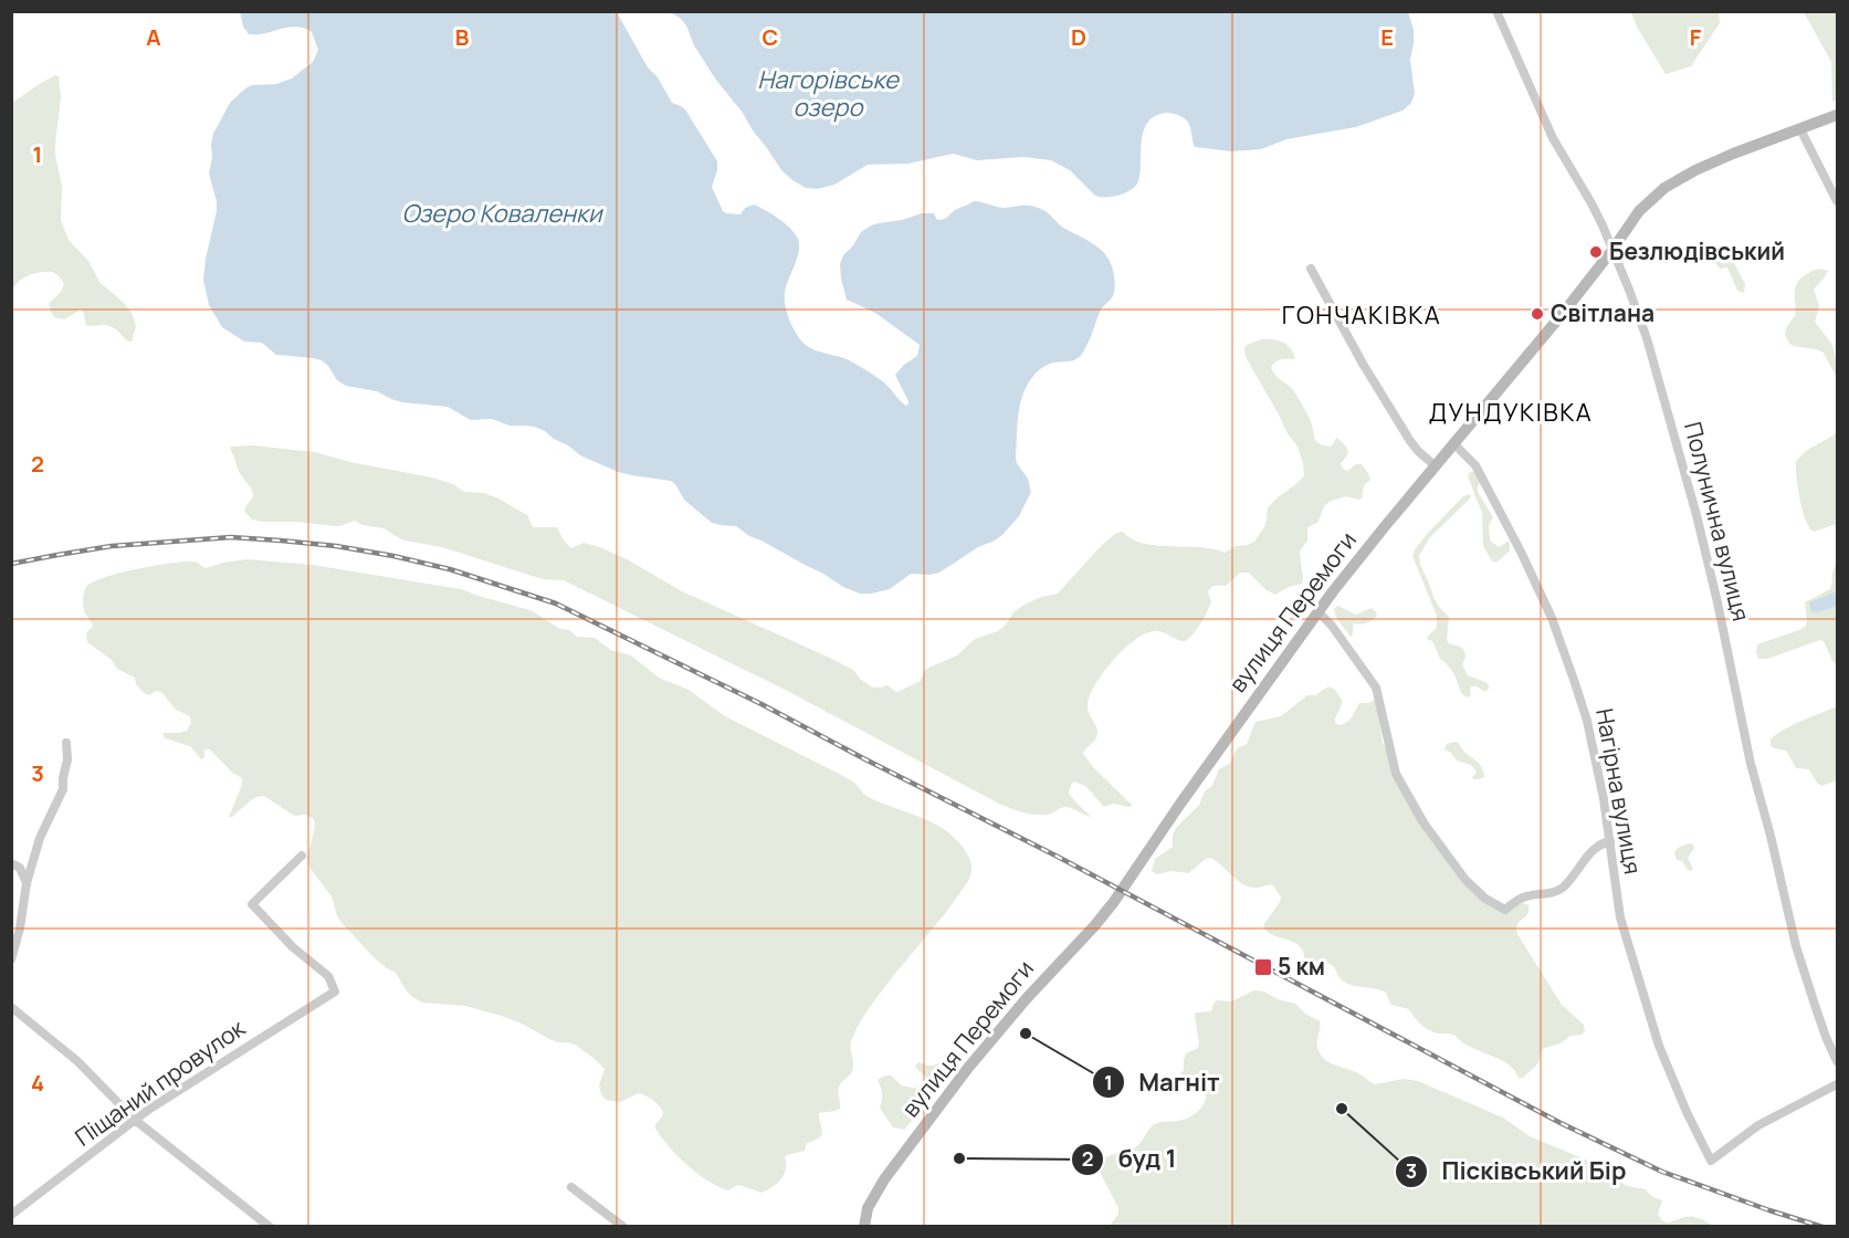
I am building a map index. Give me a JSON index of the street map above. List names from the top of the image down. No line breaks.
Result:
{"streets":{"street":["Полунична вулиця","вулиця Перемоги","Нагірна вулиця","Піщаний провулок"]},"crossings":[["Полунична вулиця","вулиця Перемоги"],["вулиця Перемоги","Нагірна вулиця"]],"districts":["ГОНЧАКІВКА","ДУНДУКІВКА"],"water":["Нагорівське озеро","Озеро Коваленки"],"places":{"other":["Безлюдівський","Світлана","Магніт","Пісківський Бір","буд 1"],"transit":["5 км"]},"grid":{"columns":["A","B","C","D","E","F"],"rows":["1","2","3","4"]}}
